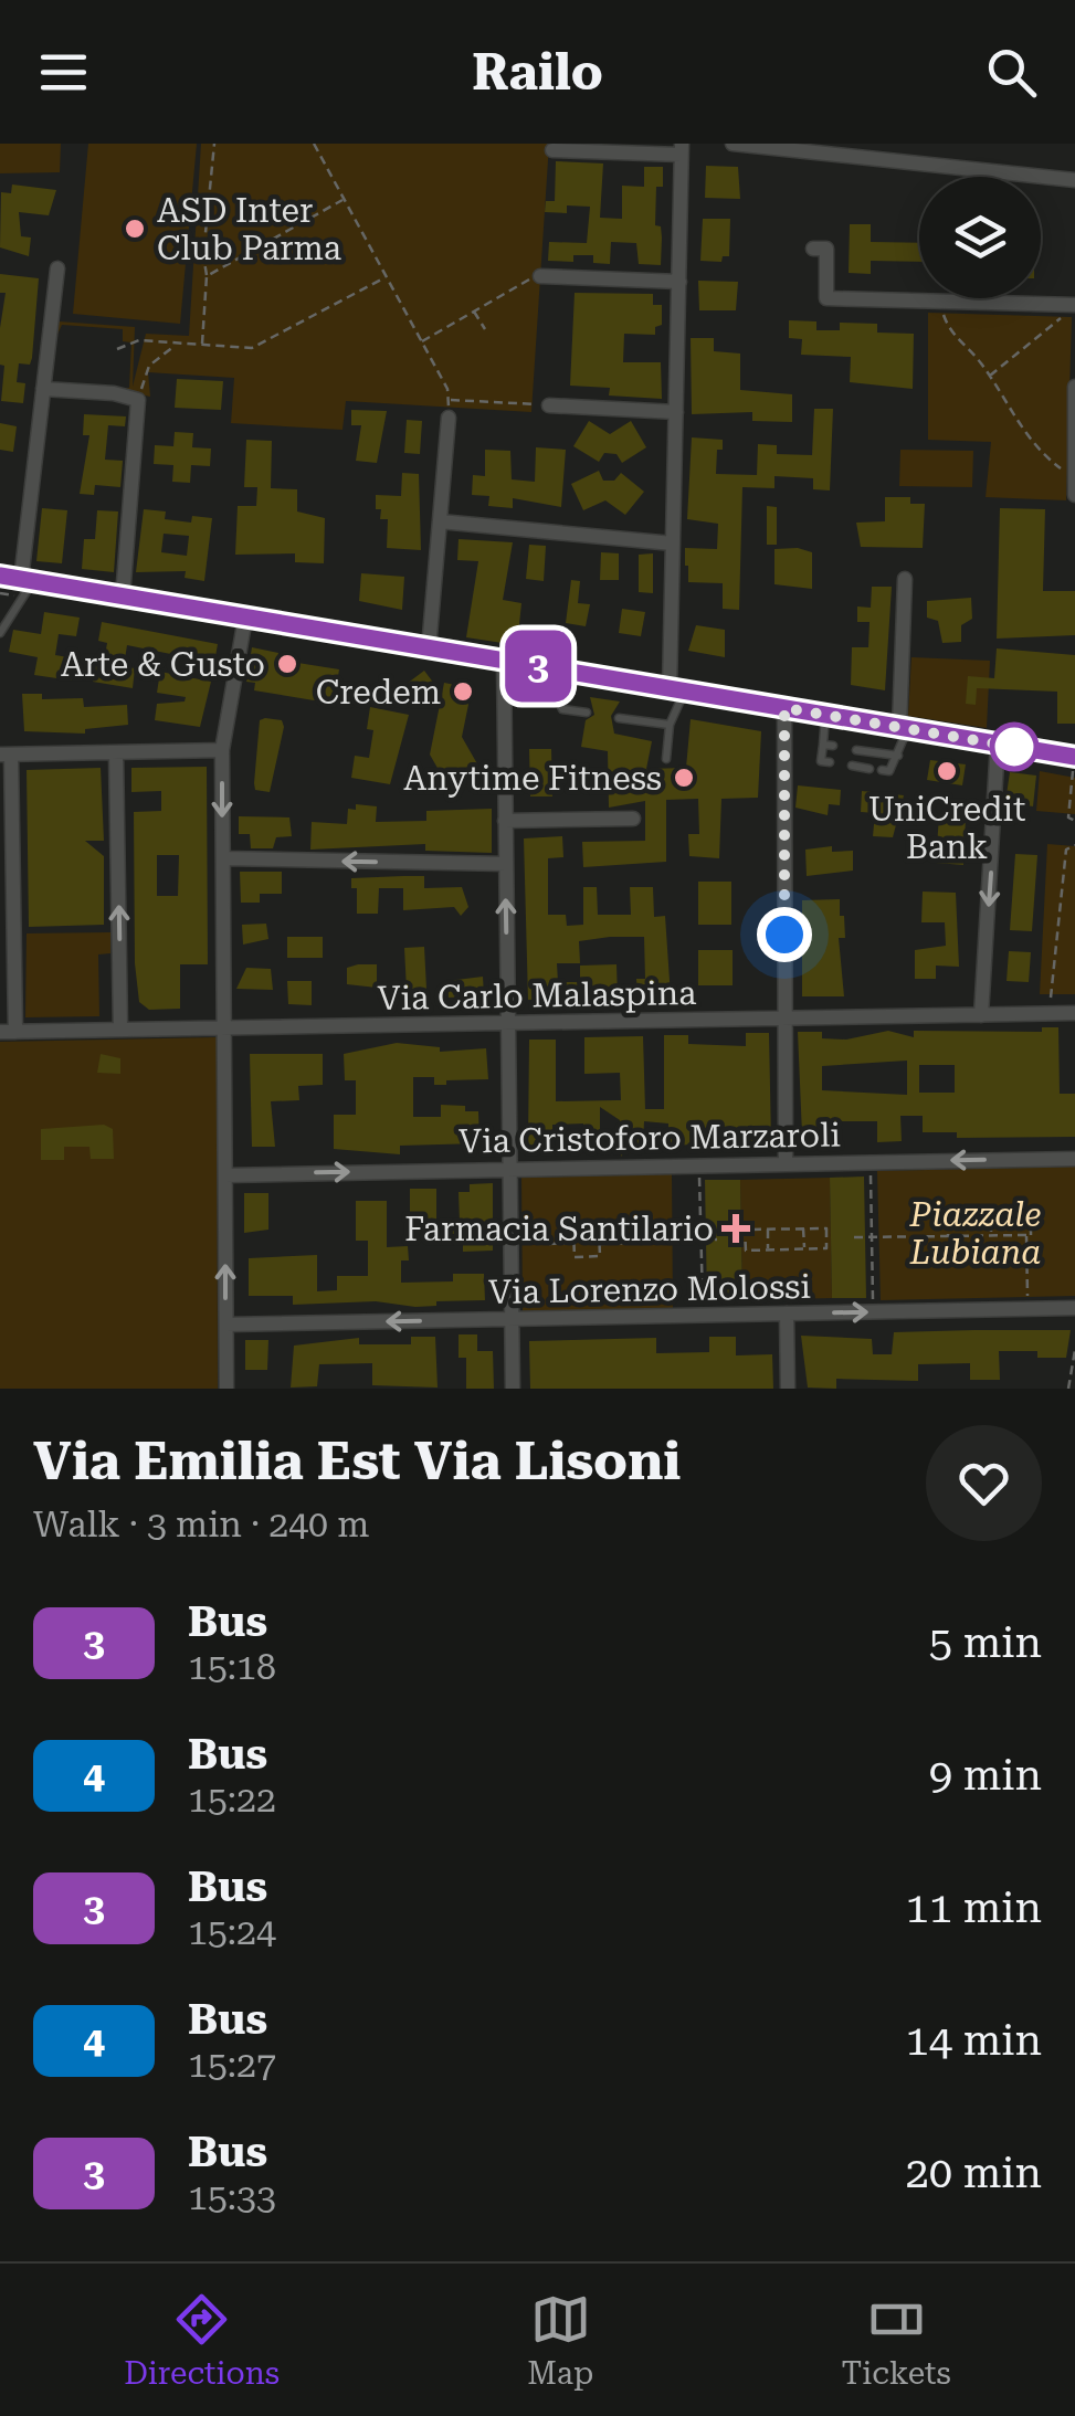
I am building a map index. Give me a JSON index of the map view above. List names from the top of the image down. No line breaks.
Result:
{"streets":{"street":["Via Carlo Malaspina","Via Cristoforo Marzaroli","Via Lorenzo Molossi"]},"parks":["Piazzale Lubiana"],"places":{"other":["ASD Inter Club Parma","Arte & Gusto","Credem","UniCredit Bank","Anytime Fitness"],"health":["Farmacia Santilario"]},"lines":["bus line 3"],"page":{"header":"Railo","on_map":"3","heading":["Via Emilia Est Via Lisoni","Walk · 3 min · 240 m"],"list":[{"mark":"3","name":"Bus","note":"15:18","value":"5 min"},{"mark":"4","name":"Bus","note":"15:22","value":"9 min"},{"mark":"3","name":"Bus","note":"15:24","value":"11 min"},{"mark":"4","name":"Bus","note":"15:27","value":"14 min"},{"mark":"3","name":"Bus","note":"15:33","value":"20 min"}],"tabs":["Directions","Map","Tickets"]}}
